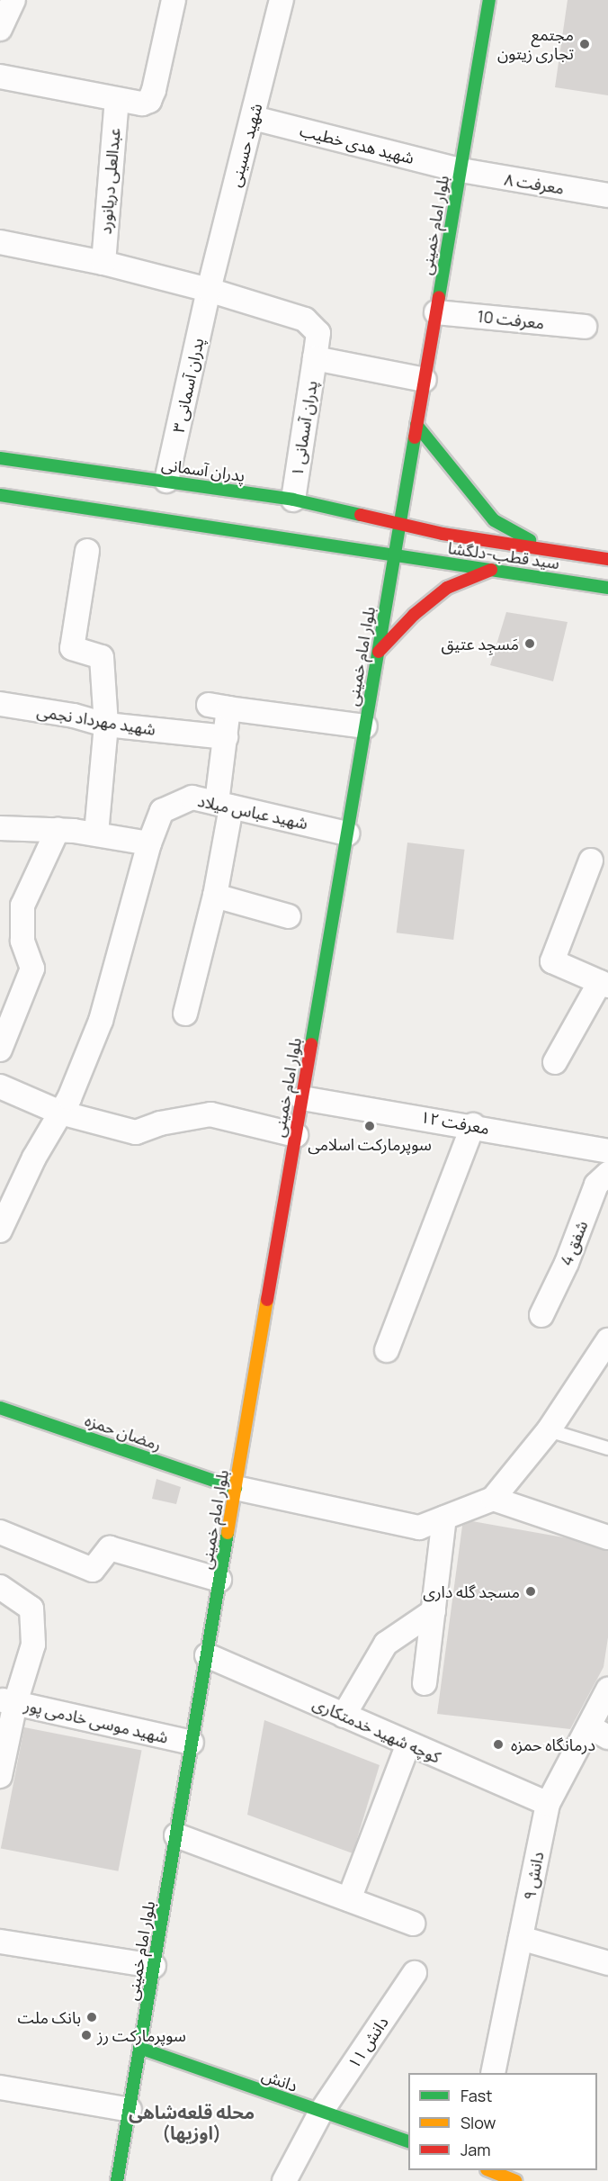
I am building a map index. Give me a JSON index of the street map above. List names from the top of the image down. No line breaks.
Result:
{"streets":{"main road":["بلوار امام خمینی","پدران آسمانی","سید قطب-دلگشا","رمضان حمزه","دانش"],"street":["شهید هدی خطیب","شهید حسینی","عبدالعلی دریانورد","معرفت ۸","معرفت 10","پدران آسمانی ۳","پدران آسمانی ۱","شهید مهرداد نجمی","شهید عباس میلاد","معرفت ۱۲","شفق 4","شهید موسی خادمی پور","کوچه شهید خدمتکاری","دانش ۹","دانش ۱۱"]},"crossings":[["شهید هدی خطیب","شهید حسینی"],["شهید هدی خطیب","معرفت ۸"],["شهید هدی خطیب","بلوار امام خمینی"],["شهید حسینی","پدران آسمانی ۳"],["شهید حسینی","پدران آسمانی ۱"],["معرفت ۸","بلوار امام خمینی"],["بلوار امام خمینی","معرفت 10"],["بلوار امام خمینی","پدران آسمانی"],["بلوار امام خمینی","سید قطب-دلگشا"],["بلوار امام خمینی","شهید عباس میلاد"],["بلوار امام خمینی","معرفت ۱۲"],["بلوار امام خمینی","رمضان حمزه"],["بلوار امام خمینی","شهید موسی خادمی پور"],["بلوار امام خمینی","کوچه شهید خدمتکاری"],["بلوار امام خمینی","دانش"],["پدران آسمانی ۳","پدران آسمانی ۱"],["پدران آسمانی ۳","پدران آسمانی"],["پدران آسمانی ۱","پدران آسمانی"],["پدران آسمانی","سید قطب-دلگشا"],["کوچه شهید خدمتکاری","دانش ۹"],["دانش ۱۱","دانش"]],"districts":["محله قلعه‌شاهی (اوزیها)"],"places":["مجتمع تجاری زیتون","مَسجِد عتیق","سوپرمارکت اسلامی","مسجد گله داری","درمانگاه حمزه","بانک ملت","سوپرمارکت رز"],"legend":["Fast","Slow","Jam"]}
